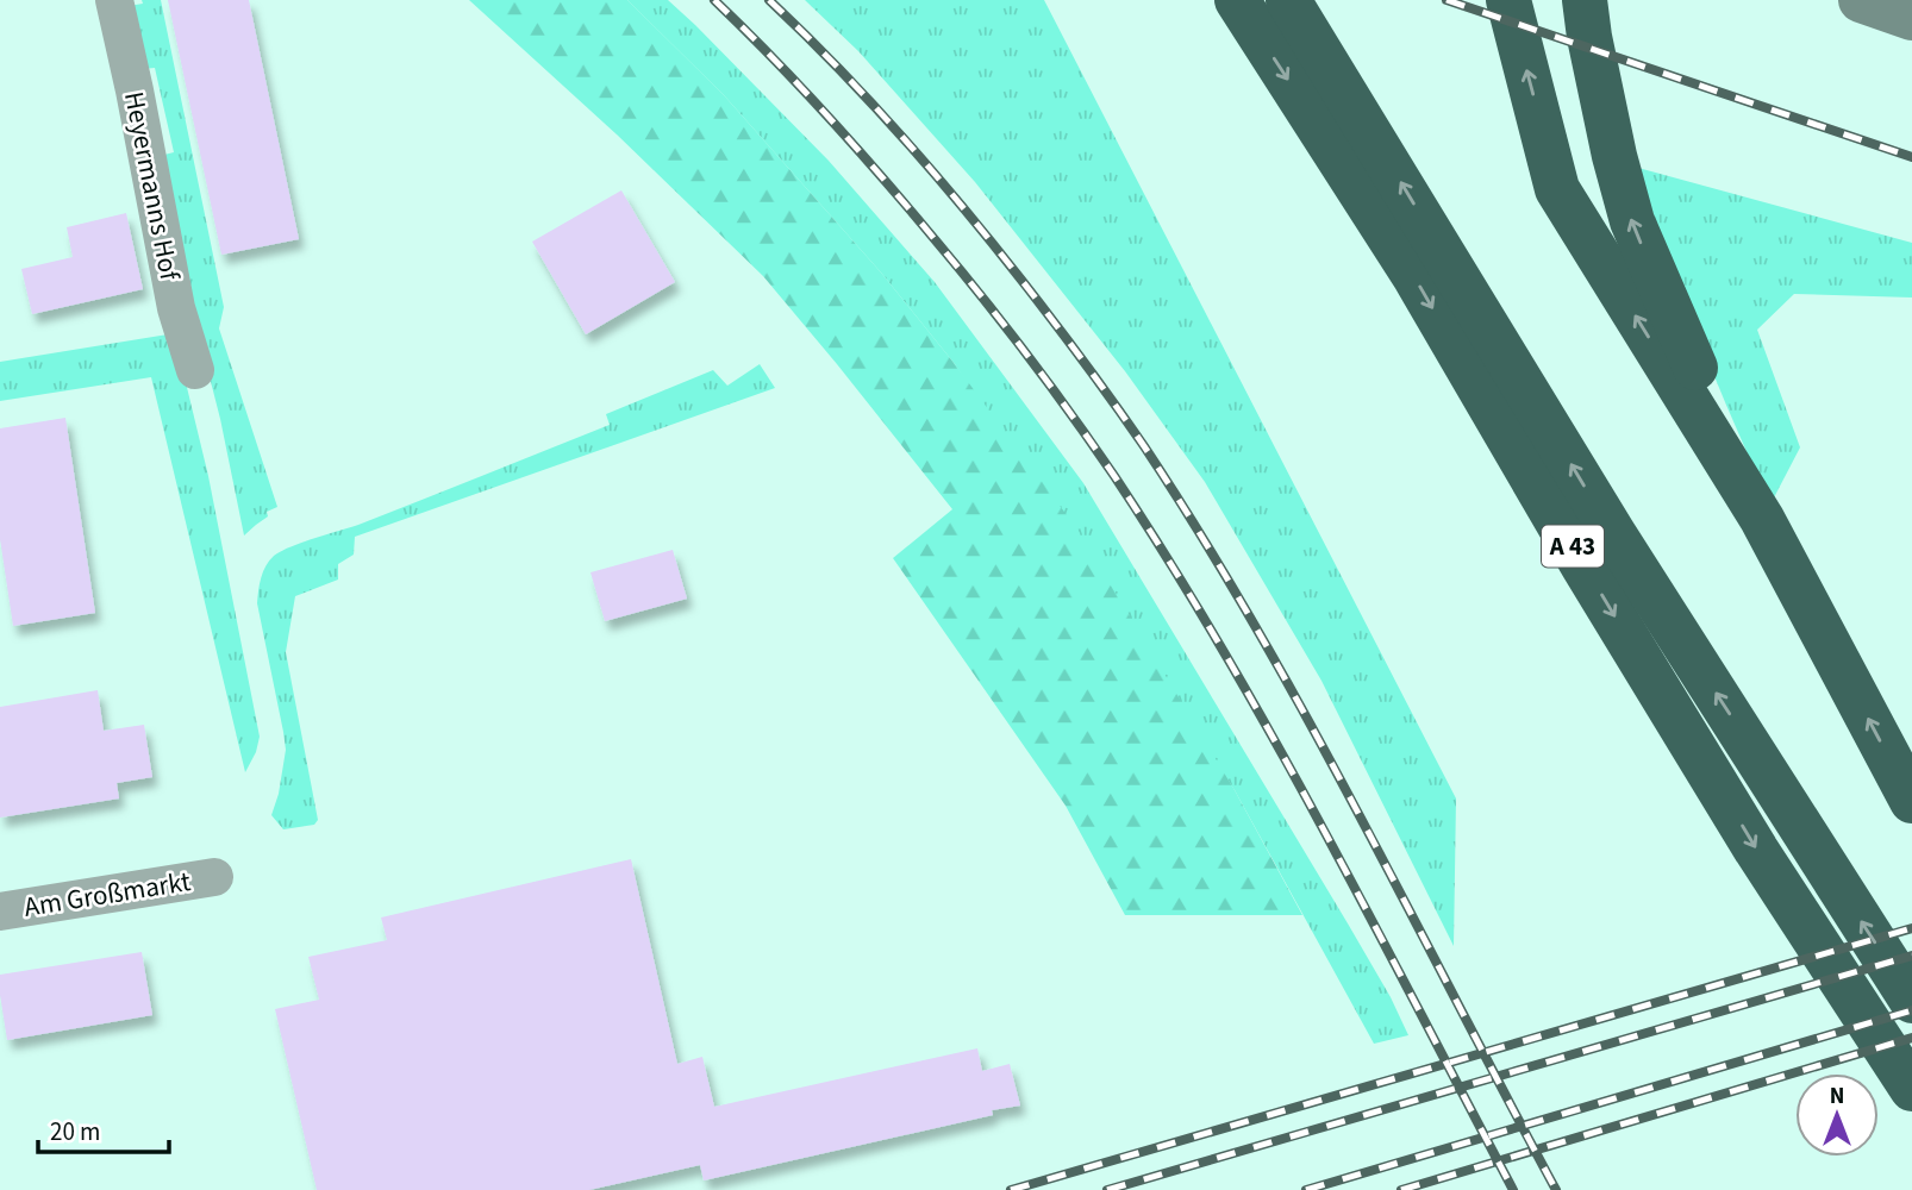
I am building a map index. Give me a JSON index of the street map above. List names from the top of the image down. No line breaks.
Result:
{"streets":{"highway":["A 43"],"street":["Heyermanns Hof","Am Großmarkt"]},"scale_bar":"20 m","north":"top"}
